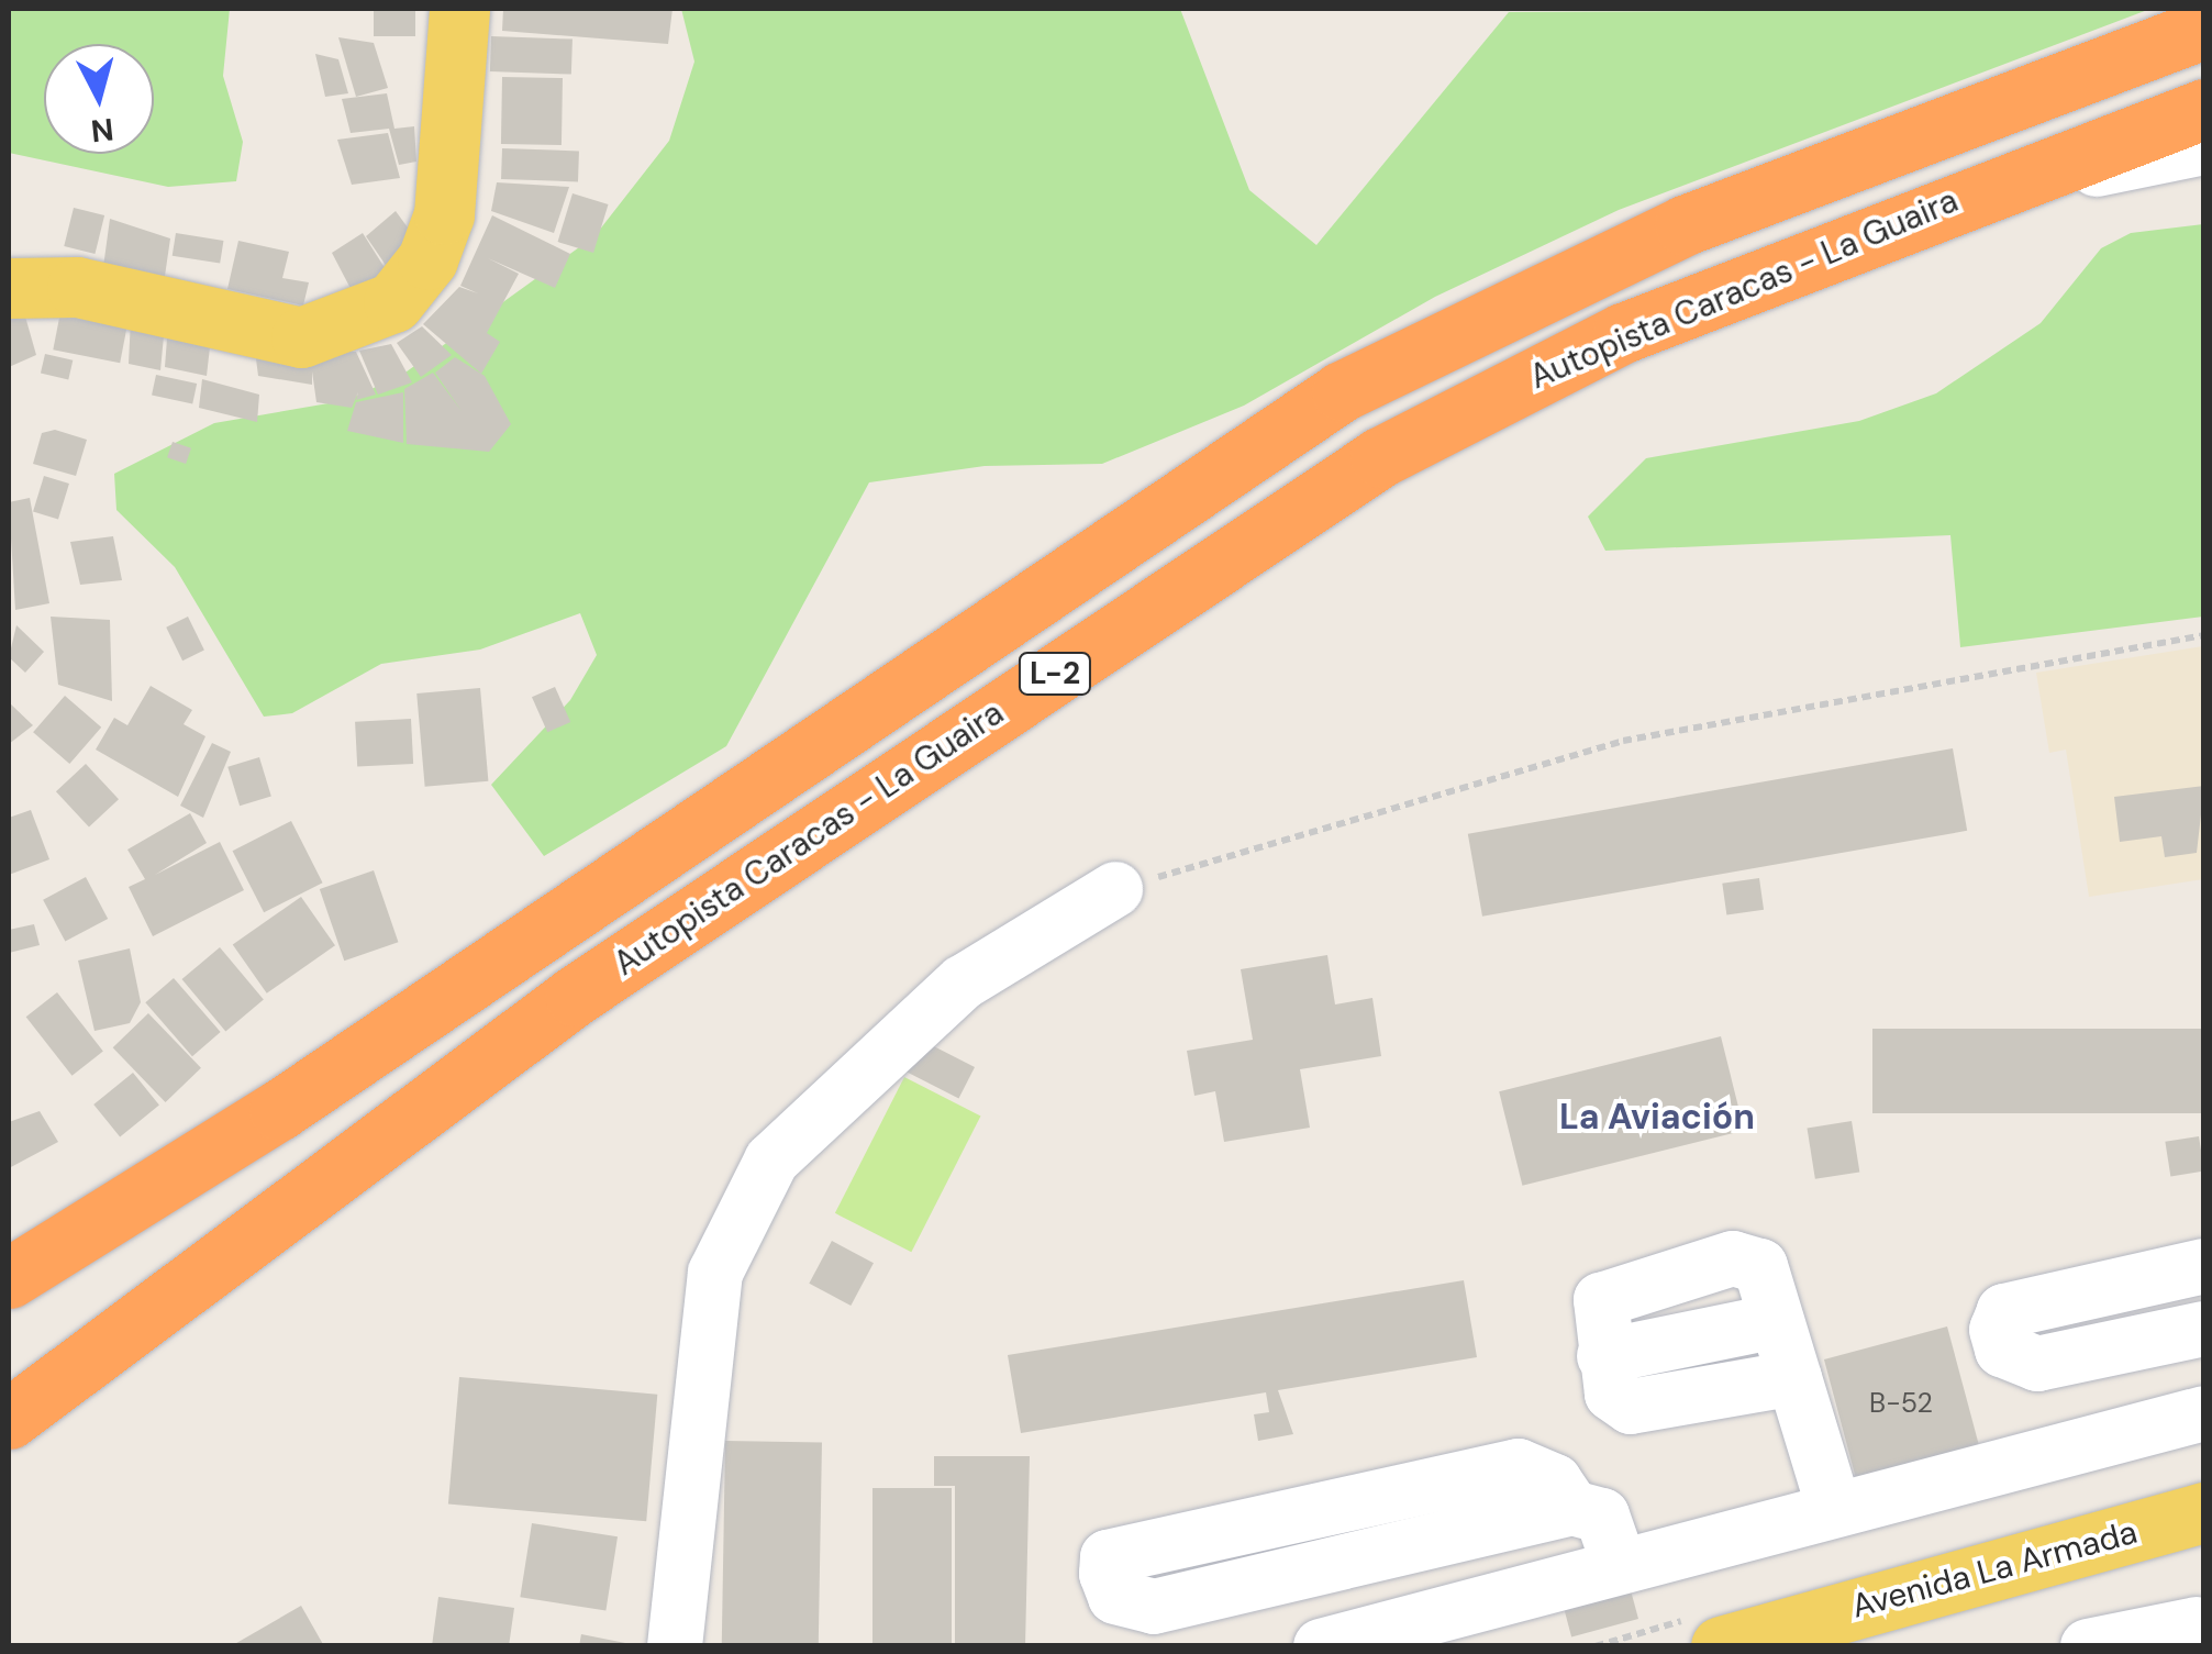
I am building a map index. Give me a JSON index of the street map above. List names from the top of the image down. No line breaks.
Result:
{"streets":{"highway":["Autopista Caracas - La Guaira","L-2"],"main road":["Avenida La Armada"]},"districts":["La Aviación"],"house_numbers":["B-52"],"north":"bottom"}
